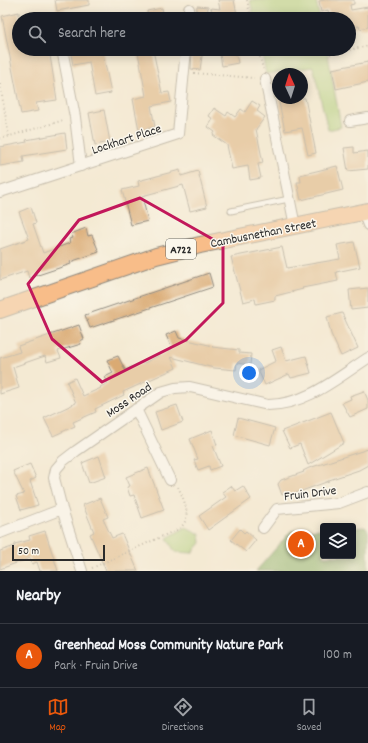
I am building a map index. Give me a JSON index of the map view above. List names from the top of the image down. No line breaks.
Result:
{"streets":{"main road":["Cambusnethan Street","A722"],"street":["Lockhart Place","Moss Road","Fruin Drive"]},"scale_bar":"50 m","north":"top","page":{"search":"Search here","pins":"A","scale":"50 m","heading":"Nearby","list":[{"mark":"A","name":"Greenhead Moss Community Nature Park","note":"Park · Fruin Drive","value":"100 m"}],"nav":["Map","Directions","Saved"]}}
